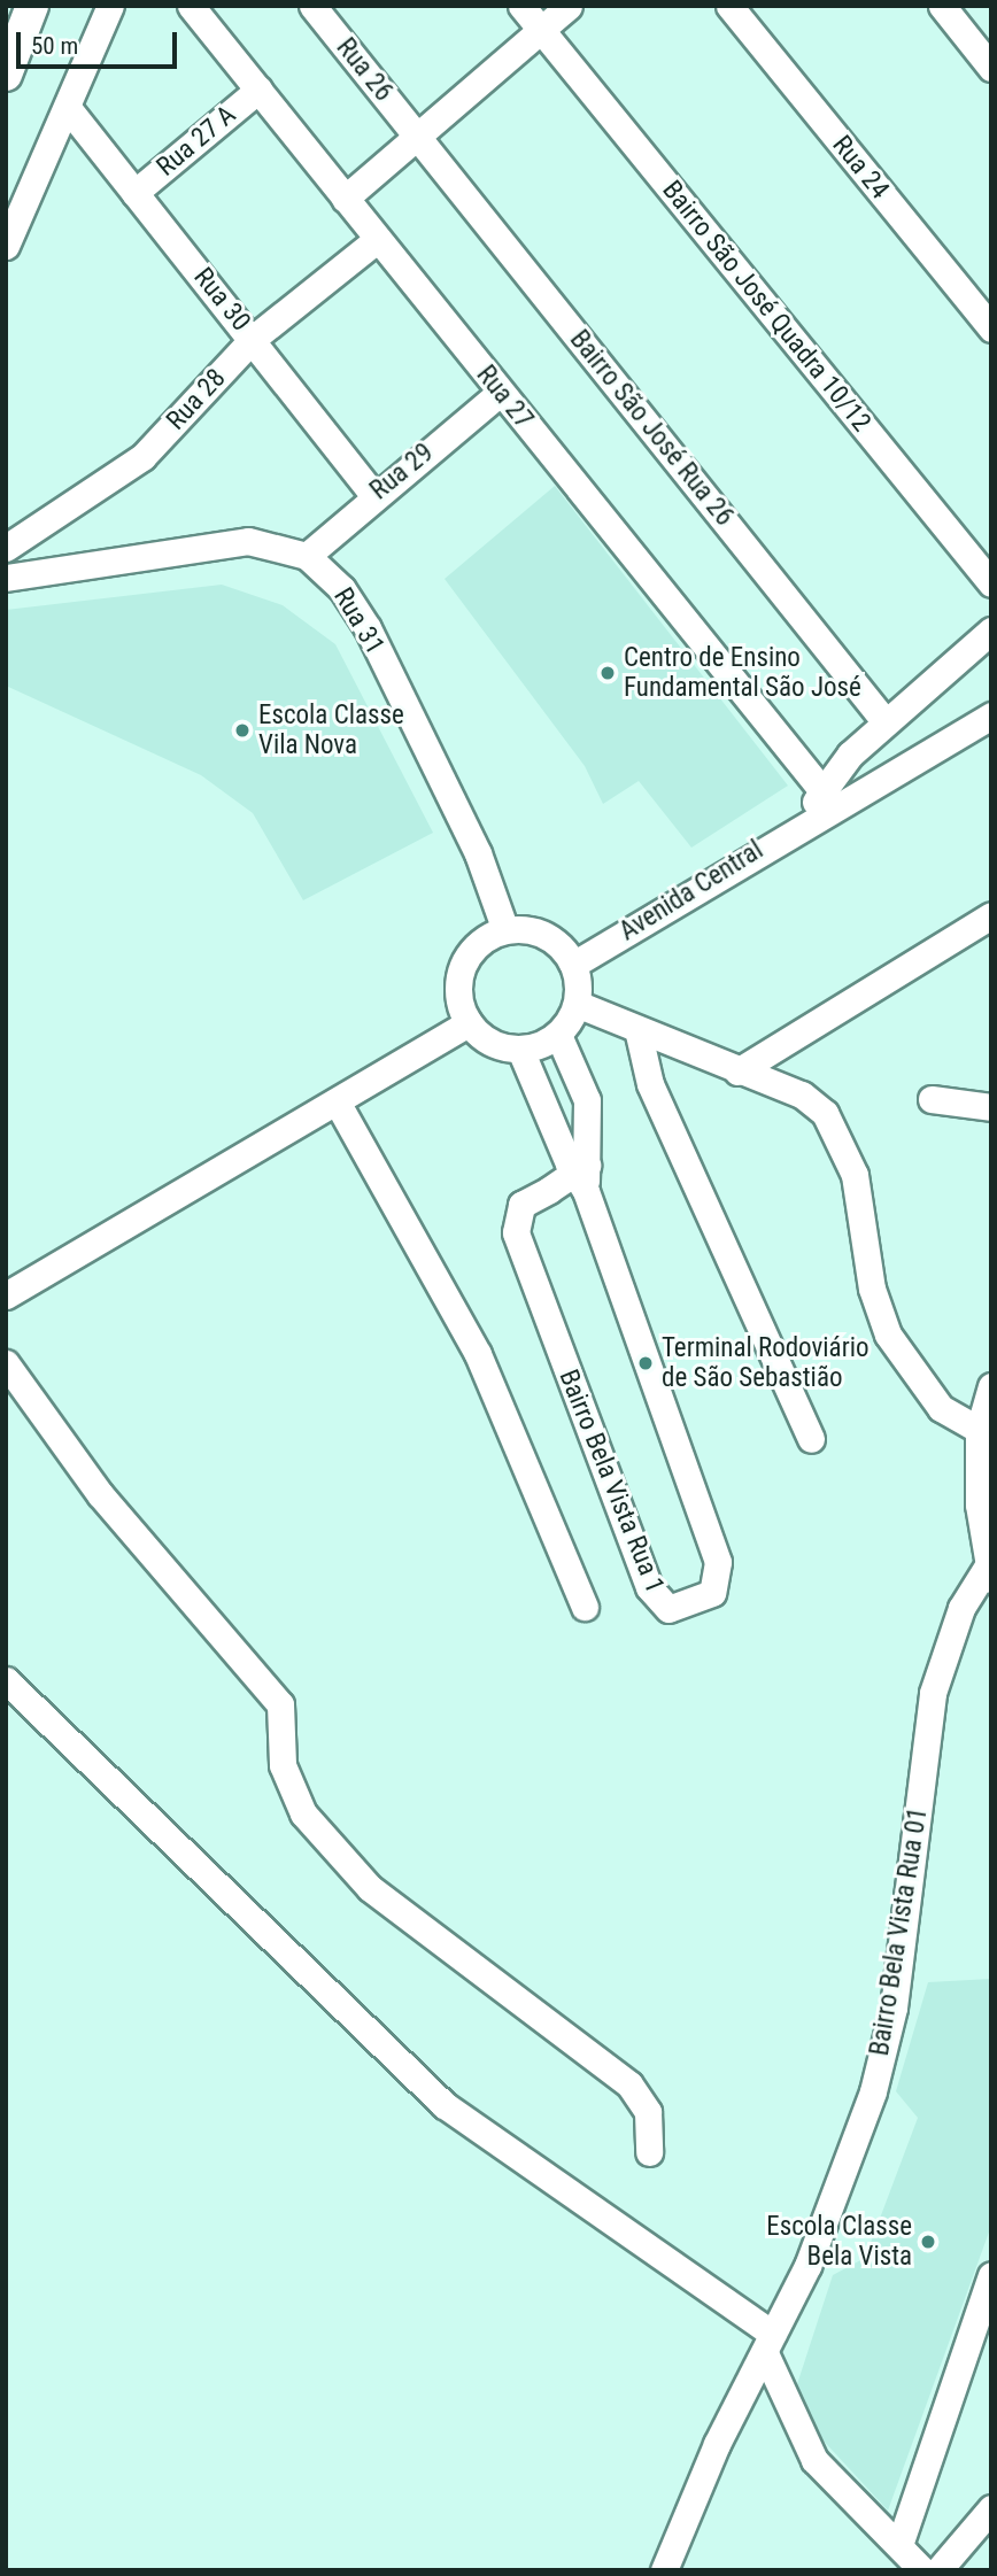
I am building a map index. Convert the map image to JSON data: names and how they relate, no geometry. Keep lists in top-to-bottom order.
{
  "streets": {
    "street": [
      "Rua 26",
      "Rua 27 A",
      "Rua 24",
      "Rua 30",
      "Bairro São José Quadra 10/12",
      "Rua 27",
      "Rua 28",
      "Bairro São José Rua 26",
      "Rua 29",
      "Rua 31",
      "Avenida Central",
      "Bairro Bela Vista Rua 1",
      "Bairro Bela Vista Rua 01"
    ]
  },
  "crossings": [
    ["Rua 26", "Bairro São José Rua 26"],
    ["Rua 27 A", "Rua 30"],
    ["Rua 27 A", "Rua 27"],
    ["Rua 30", "Rua 28"],
    ["Rua 30", "Rua 29"],
    ["Rua 27", "Rua 28"],
    ["Rua 27", "Rua 29"],
    ["Rua 29", "Rua 31"],
    ["Rua 31", "Avenida Central"]
  ],
  "places": [
    "Centro de Ensino Fundamental São José",
    "Escola Classe Vila Nova",
    "Terminal Rodoviário de São Sebastião",
    "Escola Classe Bela Vista"
  ],
  "scale_bar": "50 m"
}
